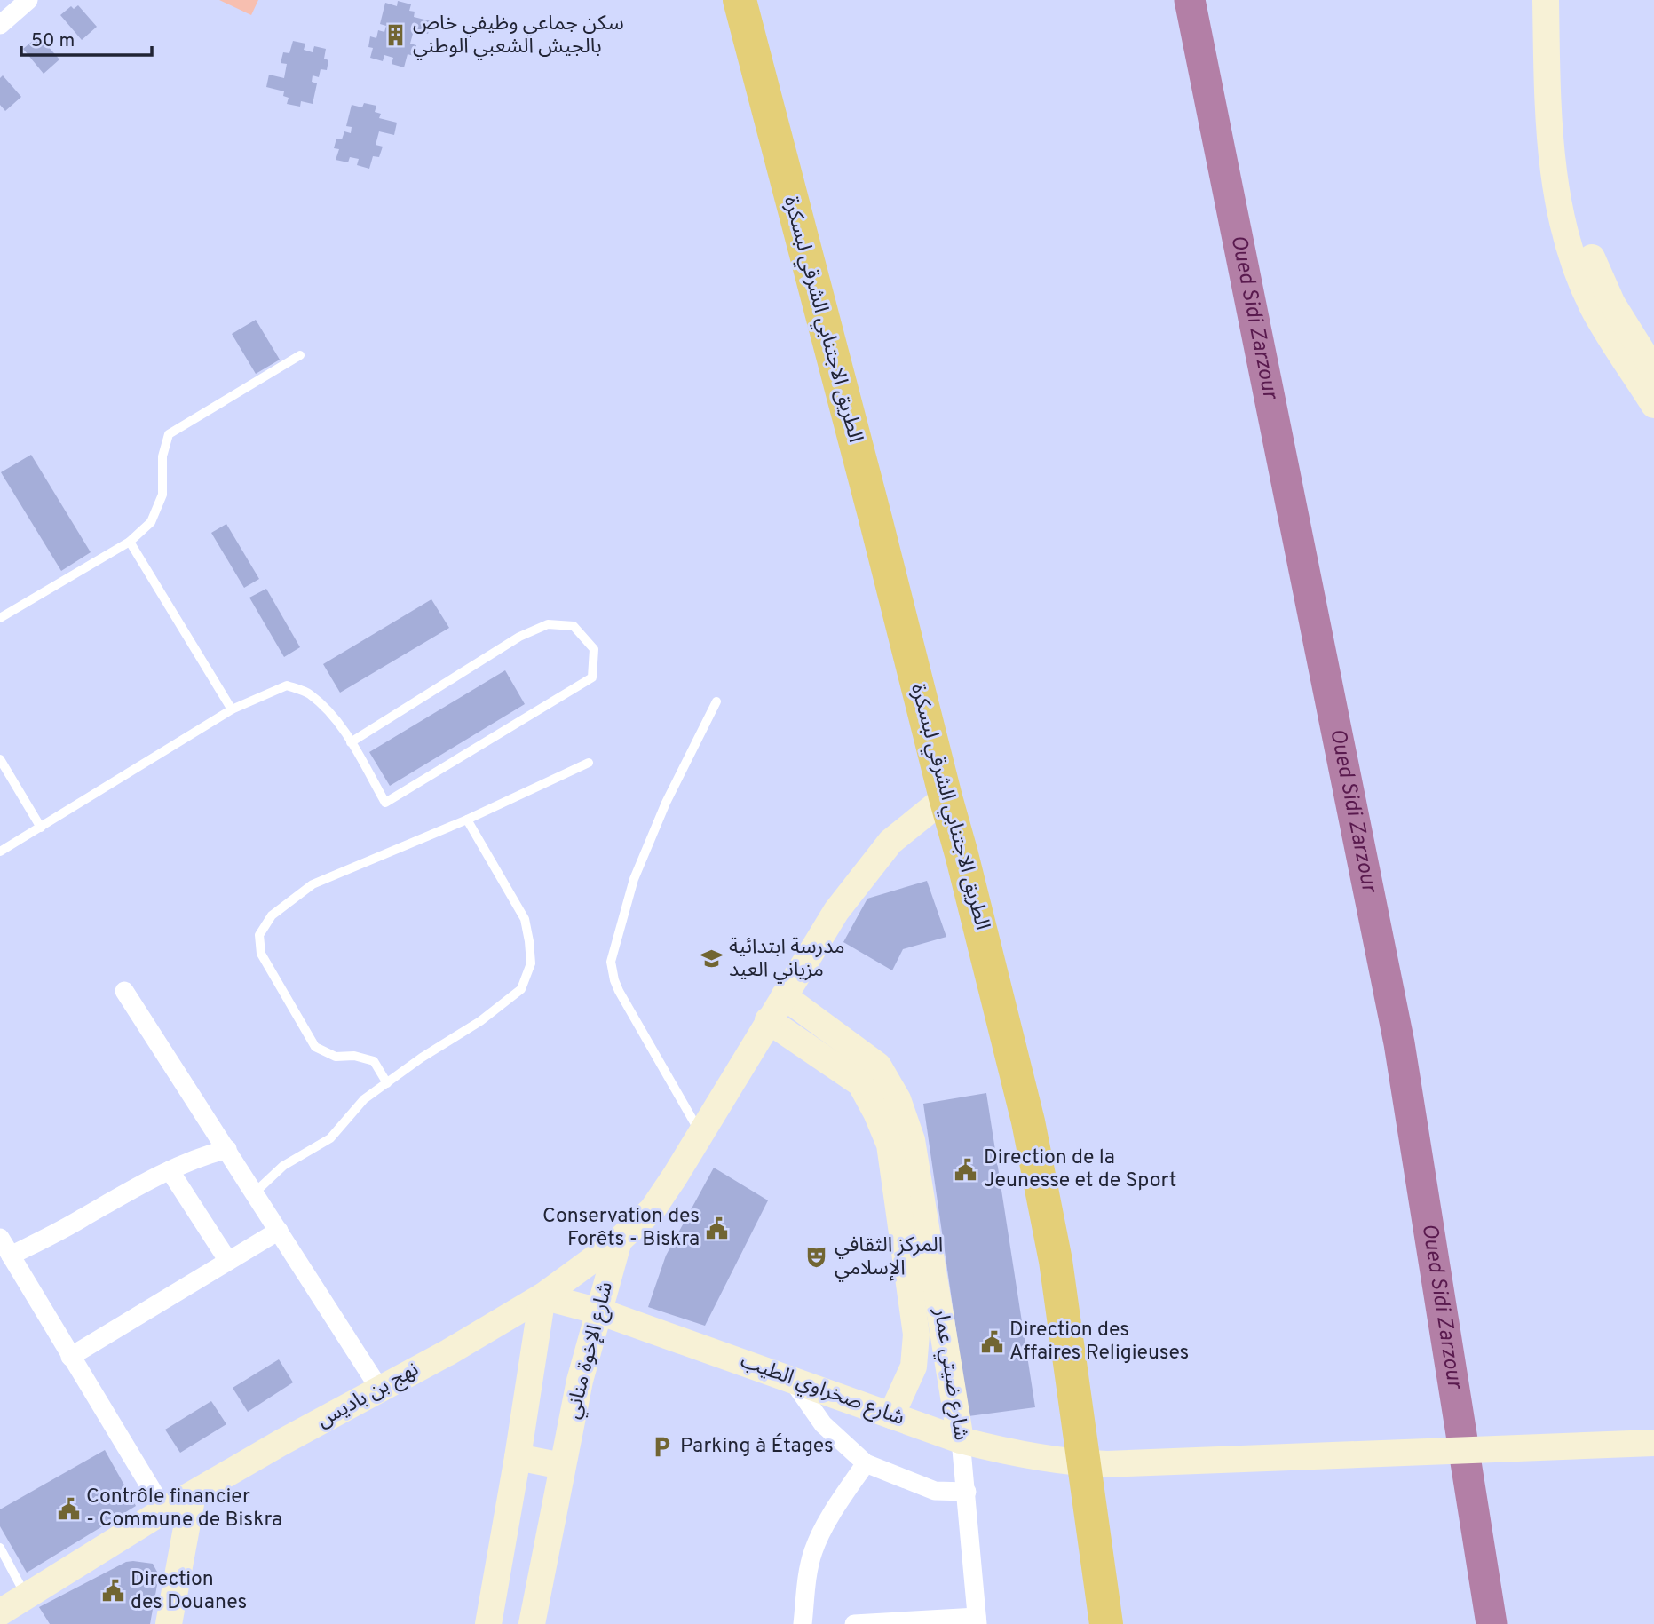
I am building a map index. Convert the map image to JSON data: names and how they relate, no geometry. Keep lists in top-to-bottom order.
{
  "streets": {
    "highway": ["الطريق الاجتنابي الشرقي لبسكرة"],
    "main road": [
      "شارع الإخوة مناني",
      "شارع ضيتي عمار",
      "شارع صخراوي الطيب",
      "نهج بن باديس"
    ]
  },
  "crossings": [
    ["الطريق الاجتنابي الشرقي لبسكرة", "شارع صخراوي الطيب"],
    ["شارع الإخوة مناني", "شارع صخراوي الطيب"],
    ["شارع الإخوة مناني", "نهج بن باديس"],
    ["شارع ضيتي عمار", "شارع صخراوي الطيب"],
    ["شارع صخراوي الطيب", "نهج بن باديس"]
  ],
  "water": ["Oued Sidi Zarzour"],
  "places": {
    "building": ["سكن جماعي وظيفي خاص بالجيش الشعبي الوطني"],
    "school or university": ["مدرسة ابتدائية مزياني العيد"],
    "public building": [
      "Direction de la Jeunesse et de Sport",
      "Conservation des Forêts - Biskra",
      "Direction des Affaires Religieuses",
      "Contrôle financier - Commune de Biskra",
      "Direction des Douanes"
    ],
    "theatre": ["المركز الثقافي الإسلامي"],
    "parking": ["Parking à Étages"]
  },
  "scale_bar": "50 m"
}
